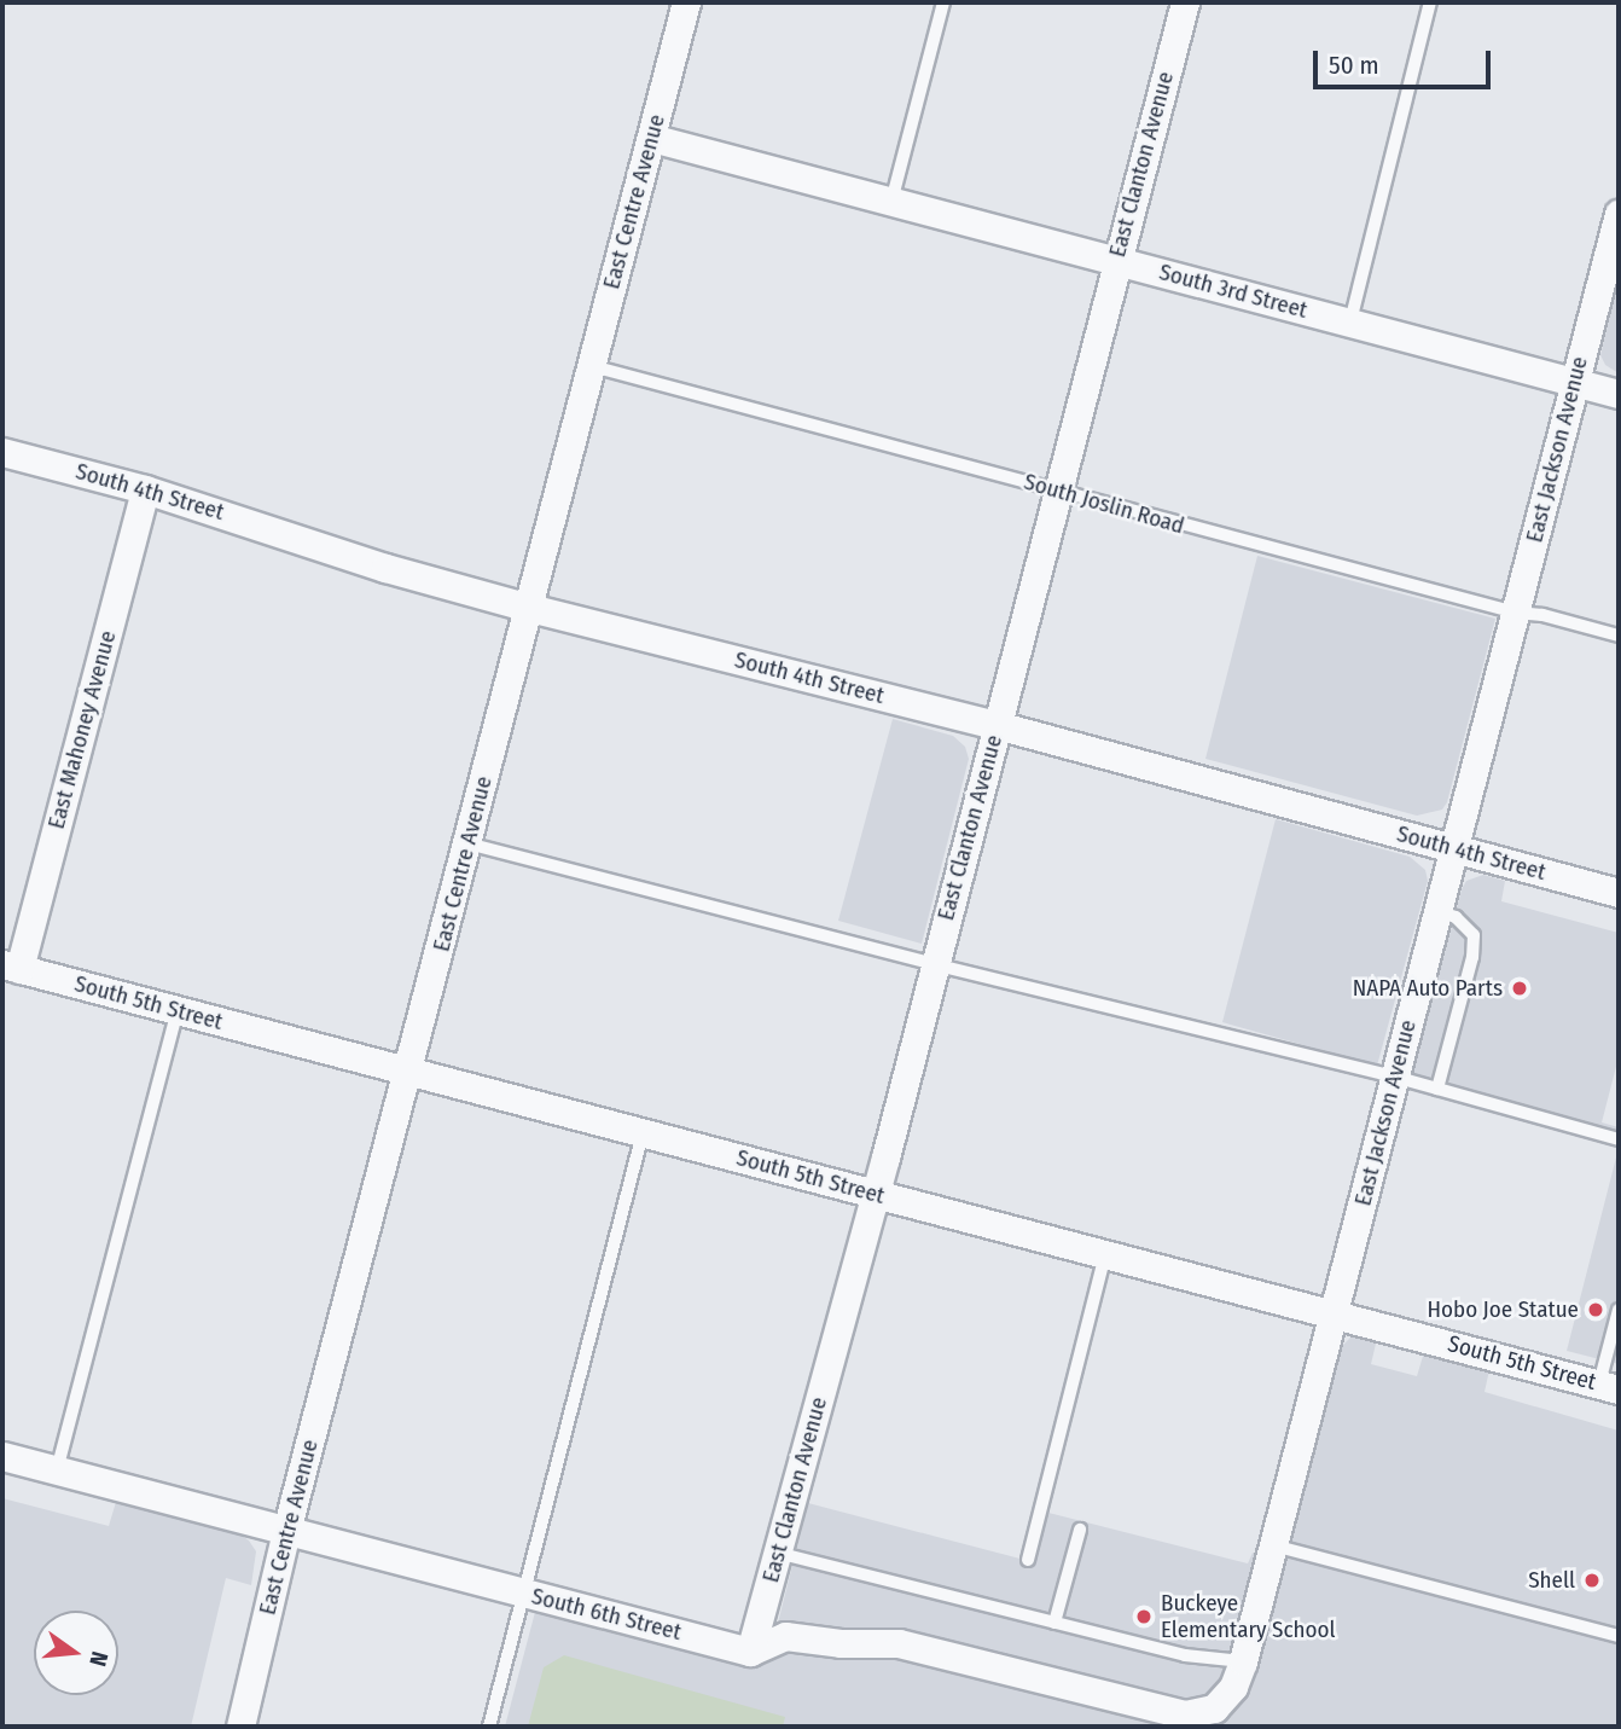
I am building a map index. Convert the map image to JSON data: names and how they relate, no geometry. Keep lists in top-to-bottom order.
{
  "streets": {
    "street": [
      "East Clanton Avenue",
      "East Centre Avenue",
      "South 3rd Street",
      "East Jackson Avenue",
      "South 4th Street",
      "East Mahoney Avenue",
      "South 5th Street",
      "South 6th Street"
    ],
    "lane": ["South Joslin Road"]
  },
  "crossings": [
    ["East Clanton Avenue", "South 3rd Street"],
    ["East Clanton Avenue", "East Jackson Avenue"],
    ["East Clanton Avenue", "South 4th Street"],
    ["East Clanton Avenue", "South Joslin Road"],
    ["East Clanton Avenue", "South 5th Street"],
    ["East Clanton Avenue", "South 6th Street"],
    ["East Centre Avenue", "South 3rd Street"],
    ["East Centre Avenue", "South 4th Street"],
    ["East Centre Avenue", "South Joslin Road"],
    ["East Centre Avenue", "South 5th Street"],
    ["East Centre Avenue", "South 6th Street"],
    ["South 3rd Street", "East Jackson Avenue"],
    ["East Jackson Avenue", "South 4th Street"],
    ["East Jackson Avenue", "South Joslin Road"],
    ["East Jackson Avenue", "South 5th Street"],
    ["East Jackson Avenue", "South 6th Street"],
    ["South 4th Street", "East Mahoney Avenue"],
    ["East Mahoney Avenue", "South 5th Street"]
  ],
  "places": [
    "NAPA Auto Parts",
    "Hobo Joe Statue",
    "Shell",
    "Buckeye Elementary School"
  ],
  "scale_bar": "50 m",
  "north": "right"
}
